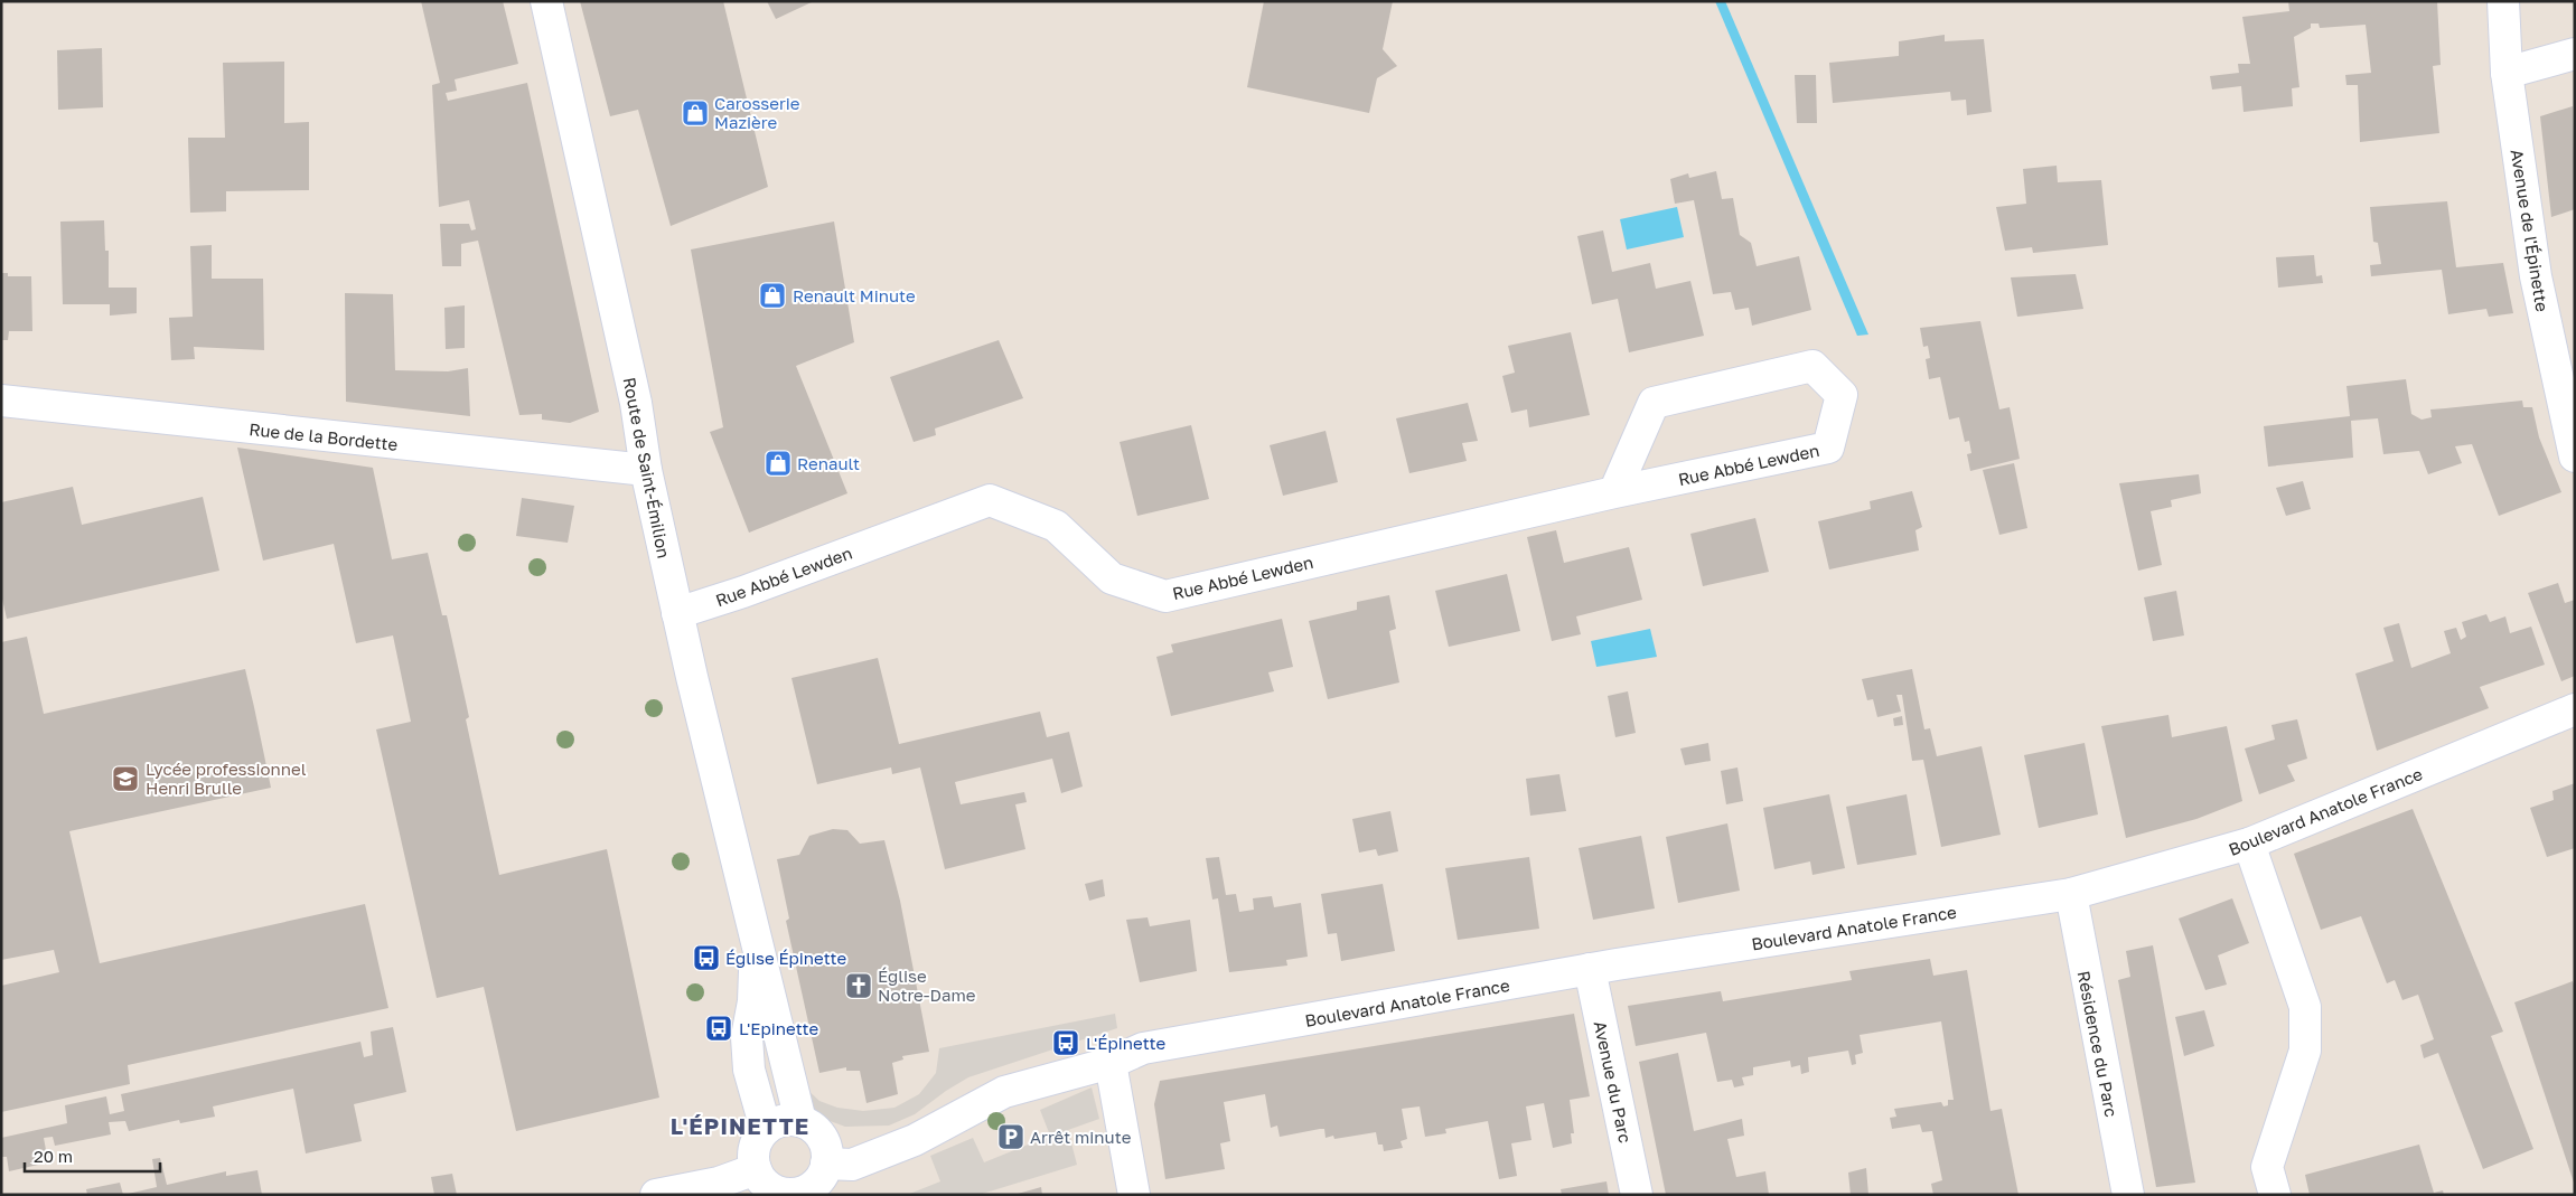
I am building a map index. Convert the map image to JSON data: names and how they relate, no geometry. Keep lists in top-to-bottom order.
{
  "streets": {
    "street": [
      "Avenue de l'Épinette",
      "Rue de la Bordette",
      "Rue Abbé Lewden",
      "Route de Saint-Émilion",
      "Boulevard Anatole France",
      "Résidence du Parc",
      "Avenue du Parc"
    ]
  },
  "crossings": [
    ["Rue de la Bordette", "Route de Saint-Émilion"],
    ["Rue Abbé Lewden", "Route de Saint-Émilion"],
    ["Route de Saint-Émilion", "Boulevard Anatole France"],
    ["Boulevard Anatole France", "Résidence du Parc"],
    ["Boulevard Anatole France", "Avenue du Parc"]
  ],
  "districts": ["L'ÉPINETTE"],
  "places": {
    "shop": ["Carosserie Mazière", "Renault Minute", "Renault"],
    "school or university": ["Lycée professionnel Henri Brulle"],
    "bus stop": ["Église Épinette", "L'Epinette", "L'Épinette"],
    "church": ["Église Notre-Dame"],
    "parking": ["Arrêt minute"]
  },
  "scale_bar": "20 m"
}
